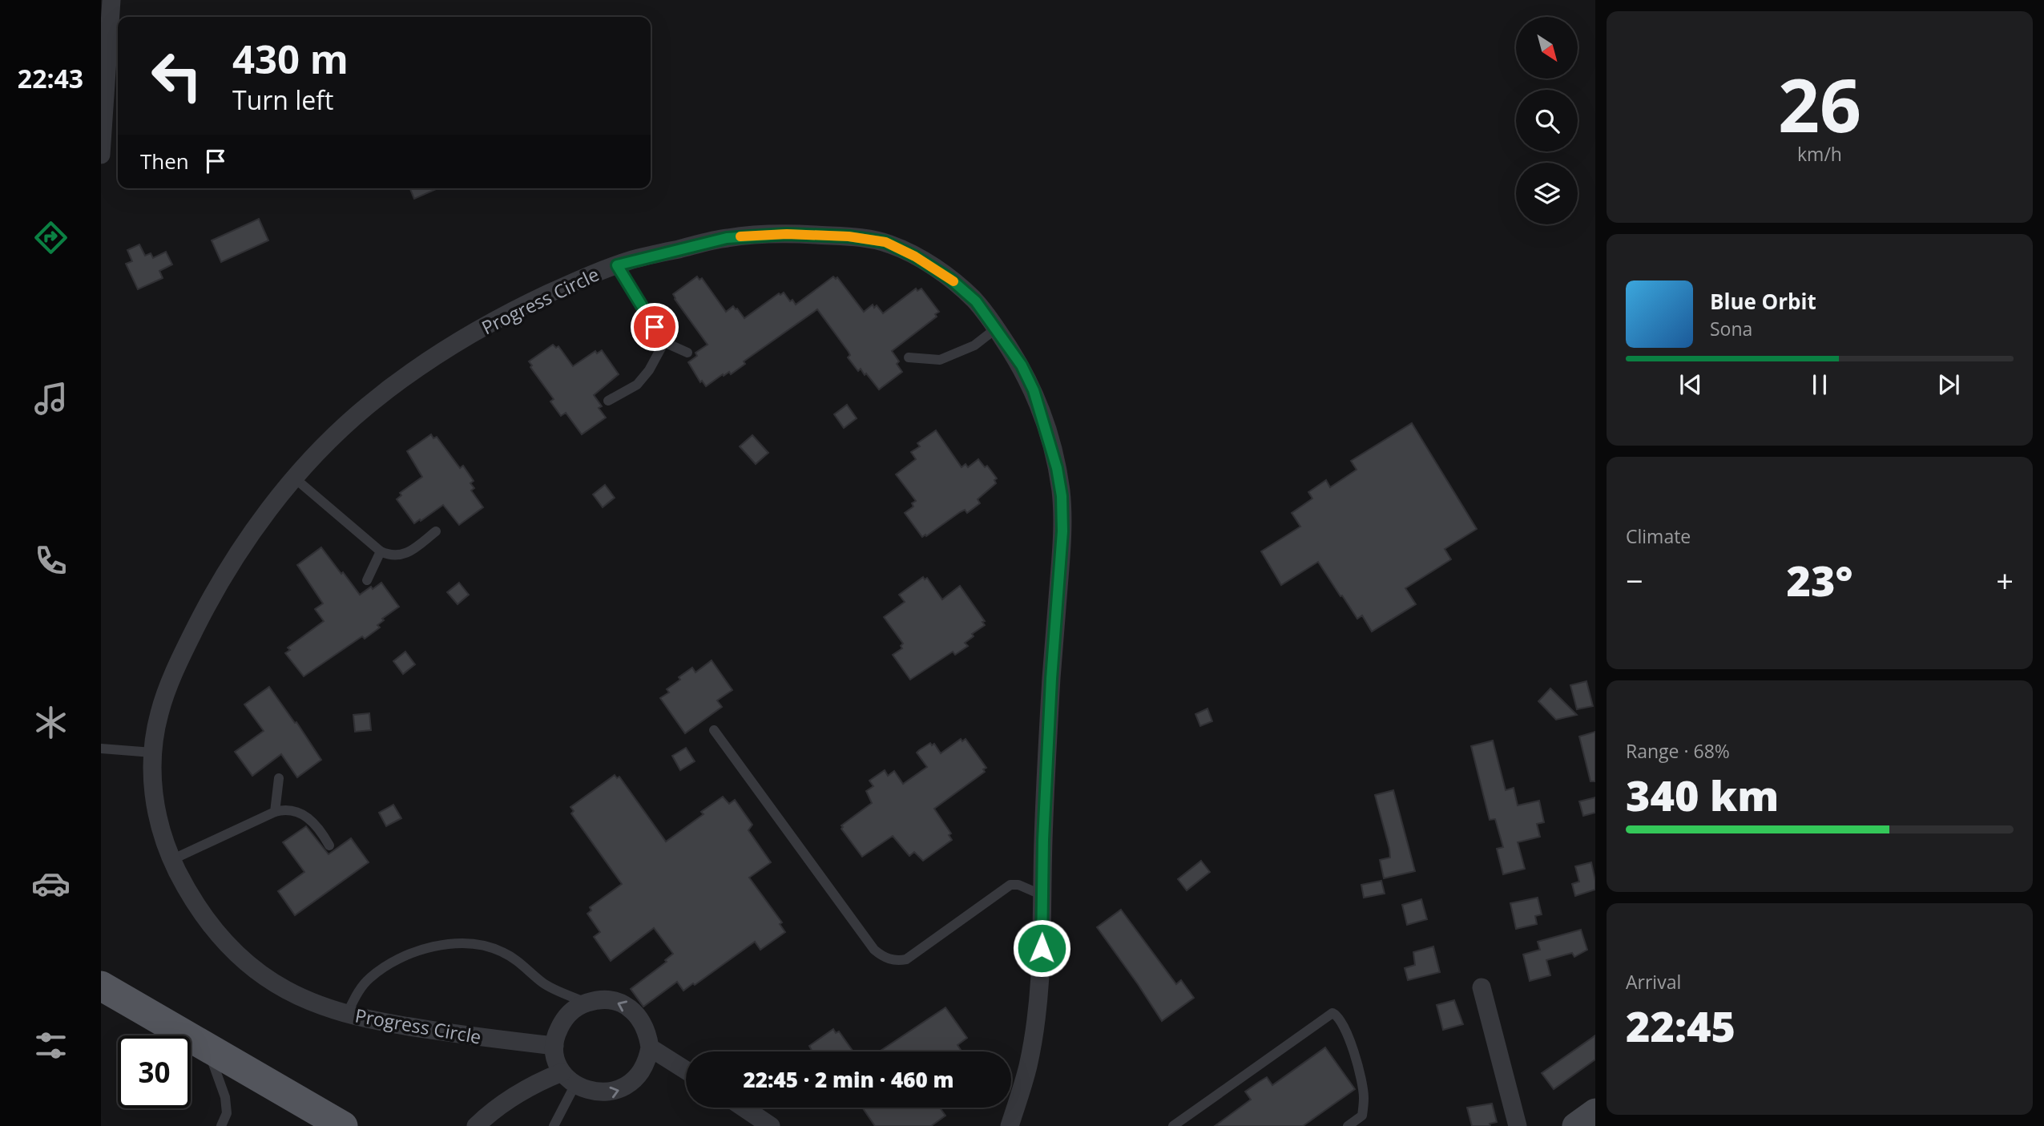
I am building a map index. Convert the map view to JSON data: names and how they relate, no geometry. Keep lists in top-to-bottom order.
{
  "streets": {
    "street": ["Progress Circle"]
  },
  "north": "bottom right",
  "page": {
    "tabs": "22:43",
    "tile": [
      ["26", "km/h"],
      "Climate",
      ["Range · 68%", "340 km"],
      ["Arrival", "22:45"]
    ],
    "turn": ["430 m", "Turn left"],
    "then": "Then",
    "song": ["Blue Orbit", "Sona"],
    "heat": ["−", "23°", "+"],
    "limit": "30",
    "trip": "22:45 · 2 min · 460 m"
  }
}
